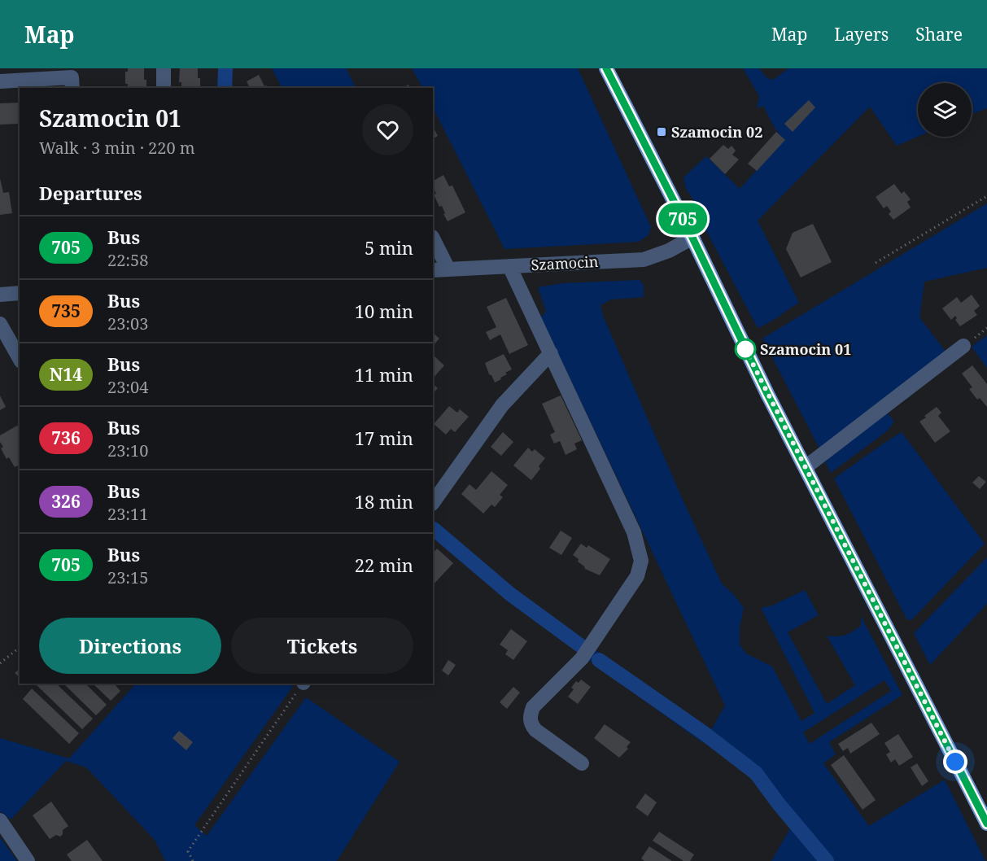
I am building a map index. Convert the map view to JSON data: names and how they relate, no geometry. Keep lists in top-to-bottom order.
{
  "streets": {
    "street": ["Szamocin"]
  },
  "places": {
    "transit": ["Szamocin 02"],
    "other": ["Szamocin 01"]
  },
  "lines": ["bus line 705"],
  "page": {
    "header": "Map",
    "nav": ["Map", "Layers", "Share"],
    "on_map": "705",
    "heading": [
      ["Szamocin 01", "Walk · 3 min · 220 m"],
      "Departures"
    ],
    "list": [
      {
        "mark": "705",
        "name": "Bus",
        "note": "22:58",
        "value": "5 min"
      },
      {
        "mark": "735",
        "name": "Bus",
        "note": "23:03",
        "value": "10 min"
      },
      {
        "mark": "N14",
        "name": "Bus",
        "note": "23:04",
        "value": "11 min"
      },
      {
        "mark": "736",
        "name": "Bus",
        "note": "23:10",
        "value": "17 min"
      },
      {
        "mark": "326",
        "name": "Bus",
        "note": "23:11",
        "value": "18 min"
      },
      {
        "mark": "705",
        "name": "Bus",
        "note": "23:15",
        "value": "22 min"
      }
    ],
    "buttons": ["Directions", "Tickets"]
  }
}
